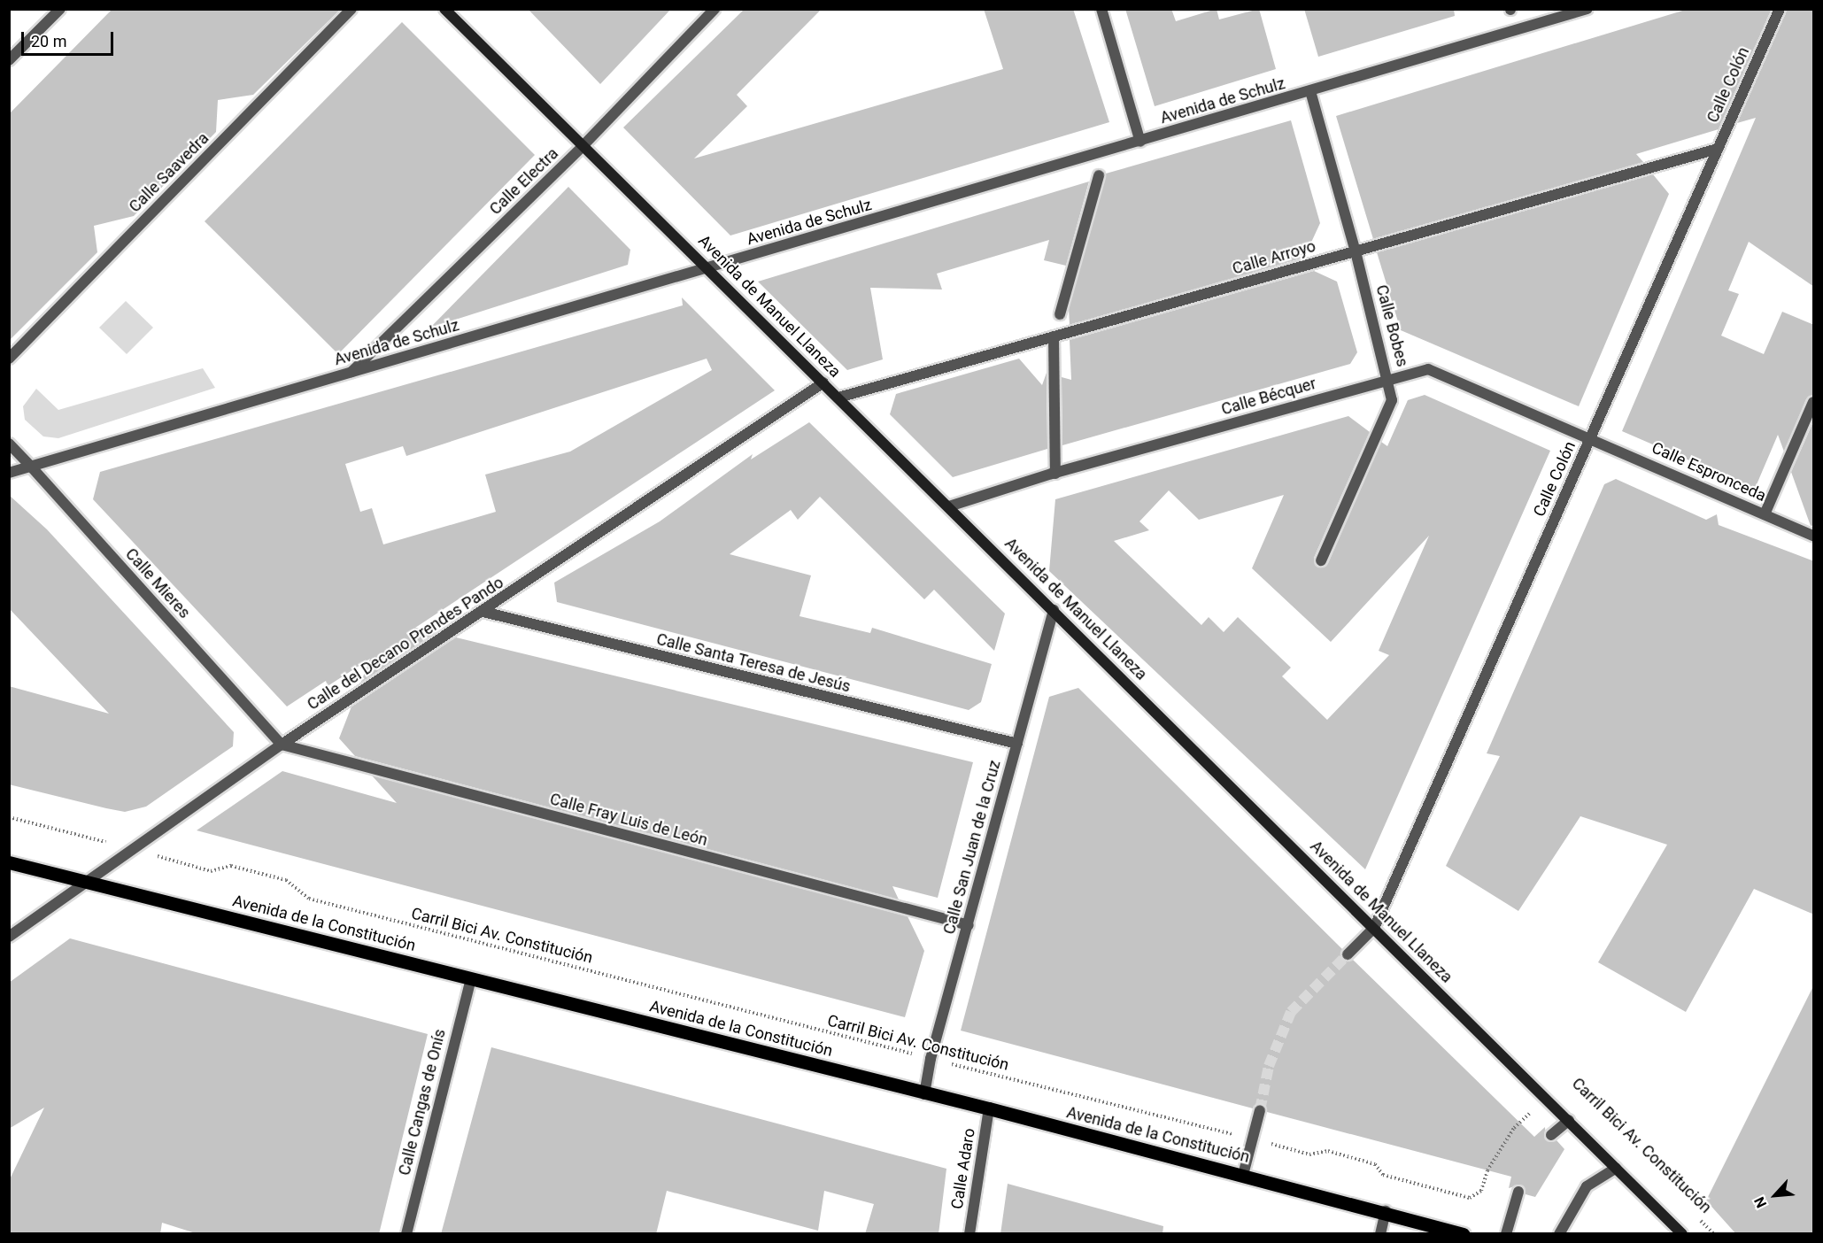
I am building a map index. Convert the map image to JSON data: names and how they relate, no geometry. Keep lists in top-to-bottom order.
{
  "streets": {
    "main road": ["Avenida de Manuel Llaneza", "Avenida de la Constitución"],
    "street": [
      "Calle Colón",
      "Avenida de Schulz",
      "Calle Saavedra",
      "Calle Electra",
      "Calle Arroyo",
      "Calle Bobes",
      "Calle Bécquer",
      "Calle Espronceda",
      "Calle Mieres",
      "Calle del Decano Prendes Pando",
      "Calle Santa Teresa de Jesús",
      "Calle Fray Luis de León",
      "Calle San Juan de la Cruz",
      "Calle Cangas de Onís",
      "Calle Adaro"
    ],
    "path": ["Carril Bici Av. Constitución"]
  },
  "crossings": [
    ["Calle Colón", "Calle Arroyo"],
    ["Calle Colón", "Avenida de Manuel Llaneza"],
    ["Calle Colón", "Calle Bécquer"],
    ["Calle Colón", "Calle Espronceda"],
    ["Avenida de Schulz", "Calle Electra"],
    ["Avenida de Schulz", "Avenida de Manuel Llaneza"],
    ["Avenida de Schulz", "Calle Bobes"],
    ["Avenida de Schulz", "Calle Mieres"],
    ["Calle Electra", "Avenida de Manuel Llaneza"],
    ["Calle Arroyo", "Avenida de Manuel Llaneza"],
    ["Calle Arroyo", "Calle Bobes"],
    ["Avenida de Manuel Llaneza", "Calle Bécquer"],
    ["Avenida de Manuel Llaneza", "Calle del Decano Prendes Pando"],
    ["Avenida de Manuel Llaneza", "Calle San Juan de la Cruz"],
    ["Avenida de Manuel Llaneza", "Carril Bici Av. Constitución"],
    ["Calle Bobes", "Calle Bécquer"],
    ["Calle Bécquer", "Calle Espronceda"],
    ["Calle Mieres", "Calle del Decano Prendes Pando"],
    ["Calle Mieres", "Calle Fray Luis de León"],
    ["Calle del Decano Prendes Pando", "Calle Santa Teresa de Jesús"],
    ["Calle del Decano Prendes Pando", "Calle Fray Luis de León"],
    ["Calle del Decano Prendes Pando", "Avenida de la Constitución"],
    ["Calle del Decano Prendes Pando", "Carril Bici Av. Constitución"],
    ["Calle Santa Teresa de Jesús", "Calle San Juan de la Cruz"],
    ["Calle Fray Luis de León", "Calle San Juan de la Cruz"],
    ["Calle San Juan de la Cruz", "Avenida de la Constitución"],
    ["Calle San Juan de la Cruz", "Carril Bici Av. Constitución"],
    ["Avenida de la Constitución", "Calle Cangas de Onís"],
    ["Avenida de la Constitución", "Calle Adaro"]
  ],
  "scale_bar": "20 m",
  "north": "bottom left"
}
